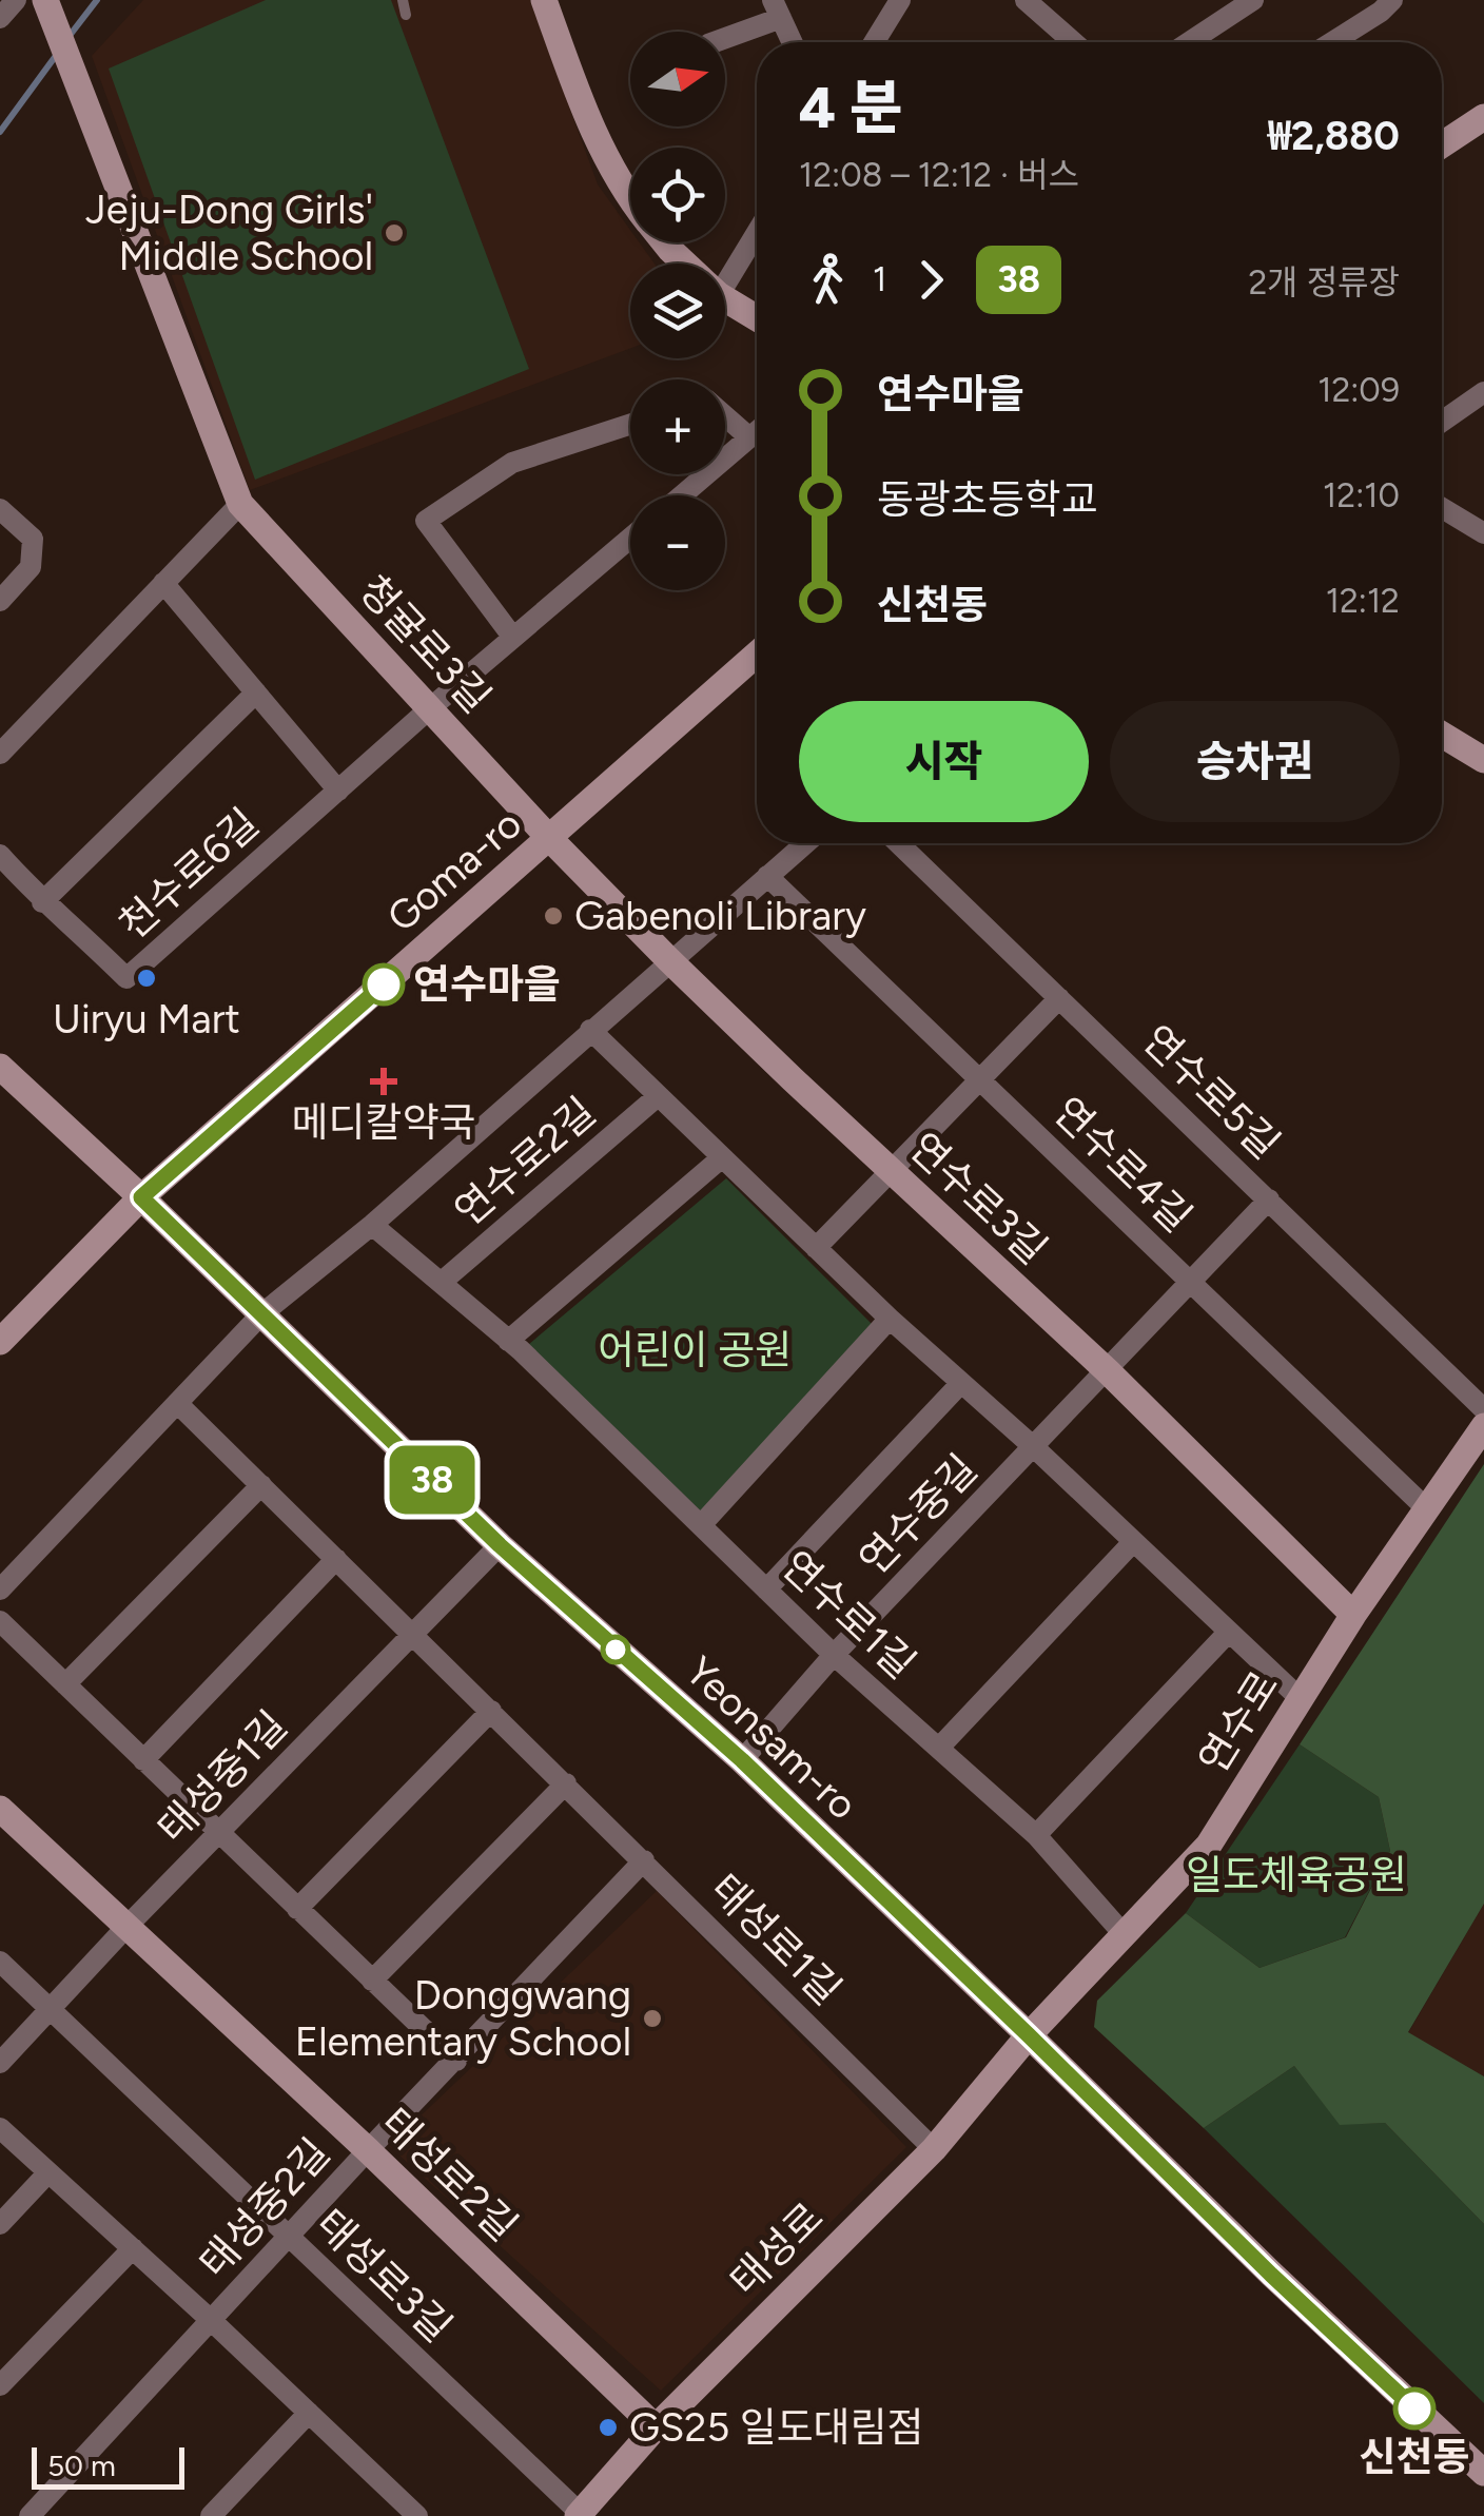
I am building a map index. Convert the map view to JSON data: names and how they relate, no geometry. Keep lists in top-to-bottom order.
{
  "streets": {
    "street": [
      "청귤로3길",
      "Goma-ro",
      "천수로6길",
      "연수로5길",
      "연수로2길",
      "연수로4길",
      "연수로3길",
      "연수중길",
      "연수로1길",
      "연수로",
      "Yeonsam-ro",
      "태성중1길",
      "태성로1길",
      "태성로2길",
      "태성중2길",
      "태성로",
      "태성로3길"
    ]
  },
  "crossings": [
    ["청귤로3길", "Goma-ro"],
    ["청귤로3길", "천수로6길"],
    ["청귤로3길", "연수로3길"],
    ["Goma-ro", "연수로3길"],
    ["Goma-ro", "Yeonsam-ro"],
    ["연수로5길", "연수중길"],
    ["연수로2길", "연수중길"],
    ["연수로2길", "연수로1길"],
    ["연수로2길", "연수로"],
    ["연수로4길", "연수중길"],
    ["연수로4길", "연수로"],
    ["연수로3길", "연수중길"],
    ["연수로3길", "연수로"],
    ["연수중길", "연수로1길"],
    ["연수중길", "Yeonsam-ro"],
    ["연수로1길", "연수로"],
    ["연수로", "Yeonsam-ro"],
    ["연수로", "태성로"],
    ["Yeonsam-ro", "태성중1길"],
    ["Yeonsam-ro", "태성로"],
    ["태성중1길", "태성로1길"],
    ["태성중1길", "태성로2길"],
    ["태성중1길", "태성로3길"],
    ["태성로1길", "태성중2길"],
    ["태성로1길", "태성로"],
    ["태성로2길", "태성중2길"],
    ["태성로2길", "태성로"],
    ["태성중2길", "태성로3길"],
    ["태성로", "태성로3길"]
  ],
  "parks": ["어린이 공원", "일도체육공원"],
  "places": {
    "other": [
      "Jeju-Dong Girls' Middle School",
      "Gabenoli Library",
      "Uiryu Mart",
      "연수마을",
      "Donggwang Elementary School",
      "신천동",
      "GS25 일도대림점"
    ],
    "health": ["메디칼약국"]
  },
  "lines": ["bus line 38"],
  "scale_bar": "50 m",
  "north": "right",
  "page": {
    "on_map": "38",
    "map_buttons": ["+", "−"],
    "heading": ["4 분", "12:08 – 12:12 · 버스", "₩2,880"],
    "legs": ["1", "38", "2개 정류장"],
    "list": [
      {
        "name": "연수마을",
        "value": "12:09"
      },
      {
        "name": "동광초등학교",
        "value": "12:10"
      },
      {
        "name": "신천동",
        "value": "12:12"
      }
    ],
    "buttons": ["시작", "승차권"],
    "scale": "50 m"
  }
}
